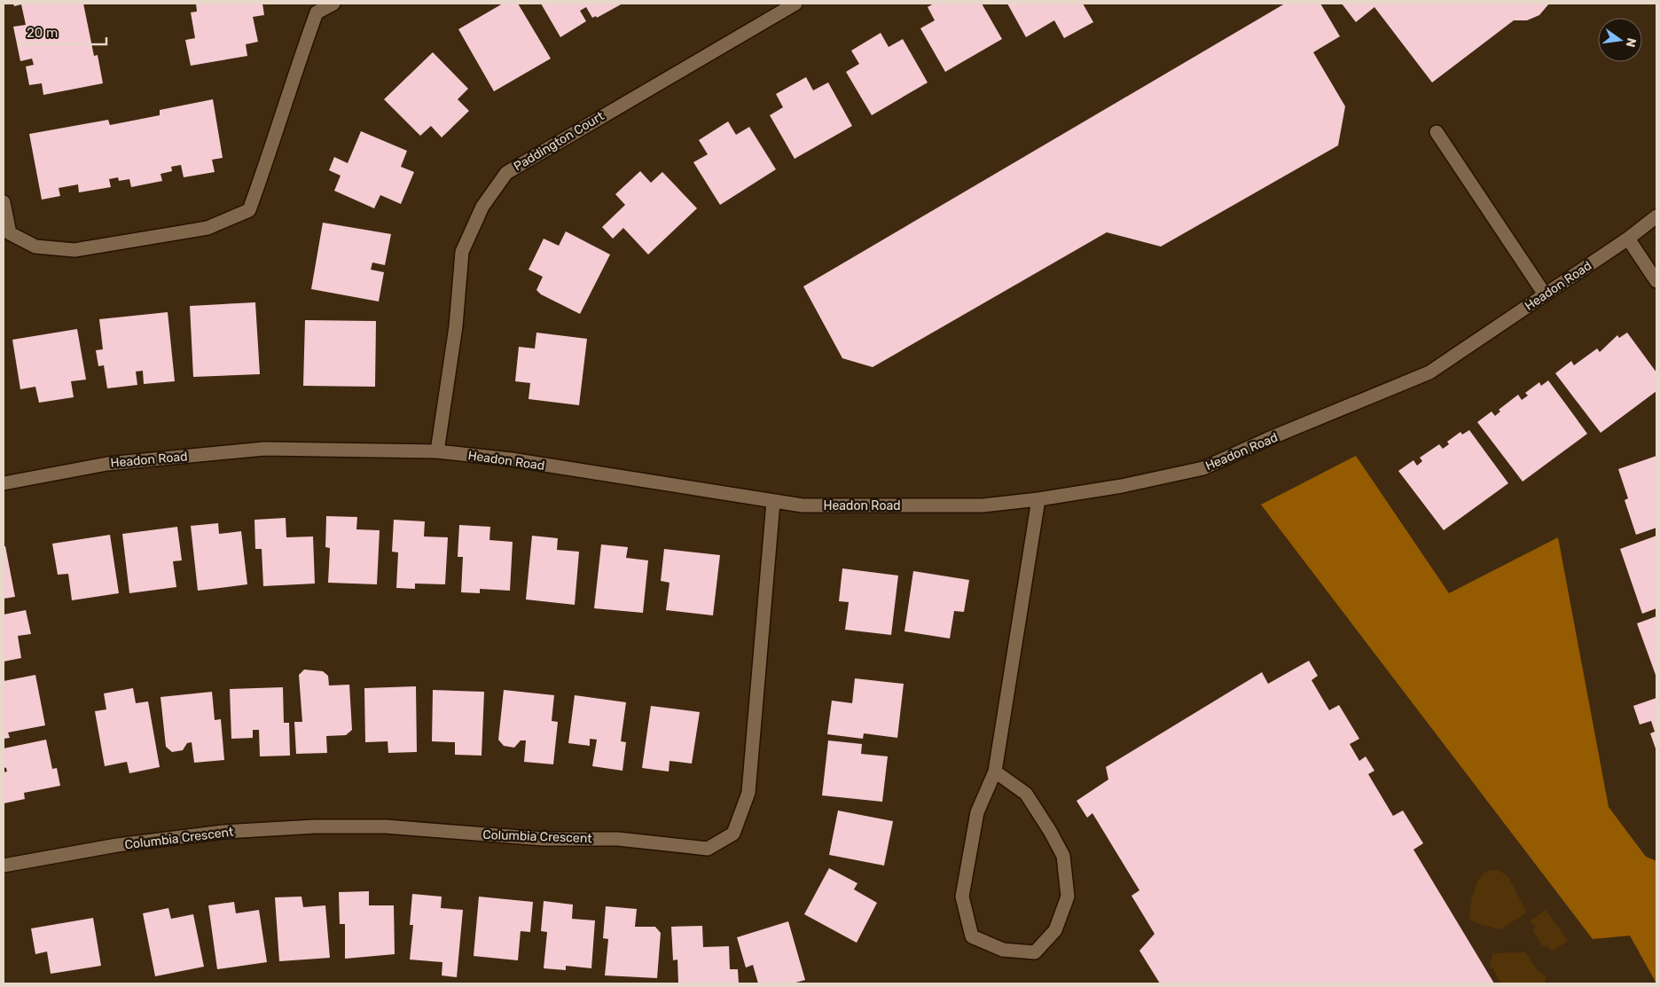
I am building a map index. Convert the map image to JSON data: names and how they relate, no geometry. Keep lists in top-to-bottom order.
{
  "streets": {
    "street": ["Paddington Court", "Headon Road", "Columbia Crescent"]
  },
  "crossings": [
    ["Paddington Court", "Headon Road"],
    ["Headon Road", "Columbia Crescent"]
  ],
  "scale_bar": "20 m",
  "north": "right"
}
